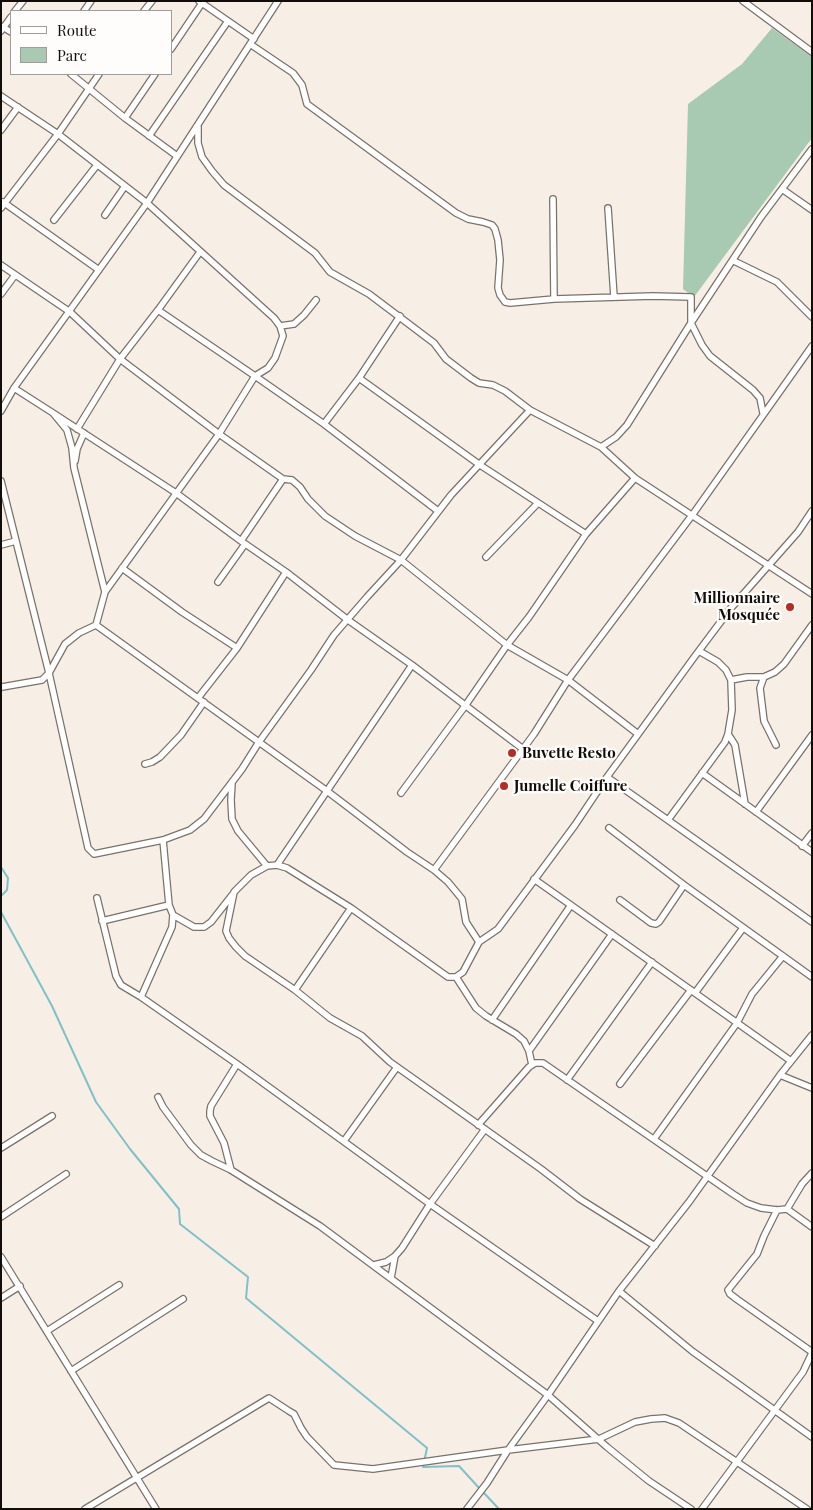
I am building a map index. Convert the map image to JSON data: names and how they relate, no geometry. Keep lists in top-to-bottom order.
{
  "places": ["Millionnaire Mosquée", "Buvette Resto", "Jumelle Coiffure"],
  "legend": ["Route", "Parc"]
}
